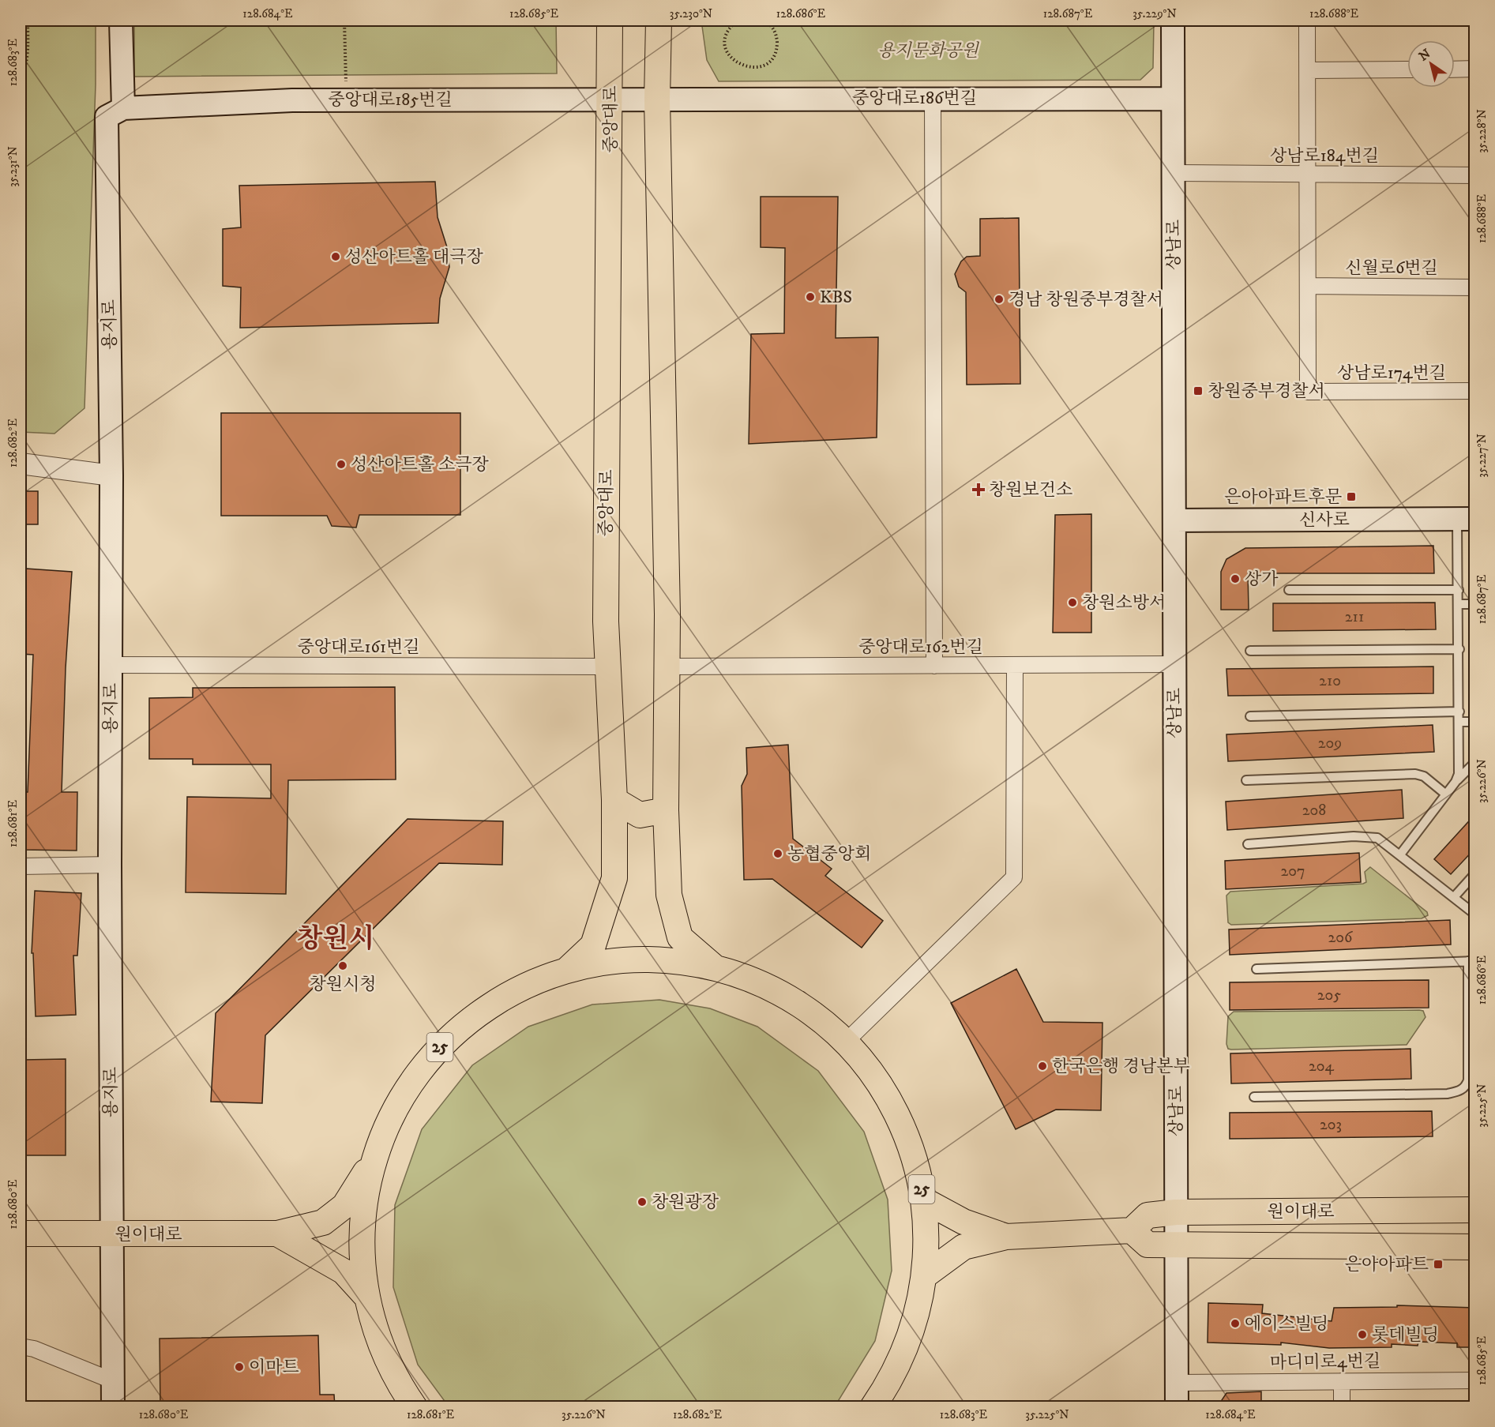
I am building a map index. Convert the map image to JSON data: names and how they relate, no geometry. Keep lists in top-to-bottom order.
{
  "streets": {
    "main road": [
      "중앙대로186번길",
      "중앙대로185번길",
      "중앙대로",
      "상남로",
      "용지로",
      "신사로",
      "25",
      "원이대로"
    ],
    "street": [
      "상남로184번길",
      "신월로6번길",
      "상남로174번길",
      "중앙대로161번길",
      "중앙대로162번길",
      "마디미로4번길"
    ]
  },
  "crossings": [
    ["중앙대로186번길", "중앙대로185번길"],
    ["중앙대로186번길", "상남로"],
    ["중앙대로185번길", "중앙대로"],
    ["중앙대로185번길", "용지로"],
    ["중앙대로", "중앙대로161번길"],
    ["중앙대로", "25"],
    ["상남로184번길", "상남로"],
    ["상남로", "신사로"],
    ["상남로", "중앙대로162번길"],
    ["상남로", "원이대로"],
    ["상남로", "마디미로4번길"],
    ["신월로6번길", "상남로174번길"],
    ["용지로", "중앙대로161번길"],
    ["용지로", "원이대로"],
    ["25", "원이대로"]
  ],
  "districts": ["창원시"],
  "parks": ["용지문화공원"],
  "places": {
    "other": [
      "성산아트홀 대극장",
      "KBS",
      "경남 창원중부경찰서",
      "성산아트홀 소극장",
      "상가",
      "창원소방서",
      "농협중앙회",
      "창원시청",
      "한국은행 경남본부",
      "창원광장",
      "에이스빌딩",
      "롯데빌딩",
      "이마트"
    ],
    "transit": ["창원중부경찰서", "은아아파트후문", "은아아파트"],
    "health": ["창원보건소"]
  },
  "house_numbers": [
    "211",
    "210",
    "209",
    "208",
    "207",
    "206",
    "205",
    "204",
    "203"
  ],
  "north": "top left",
  "coordinates": [
    "128.684°E",
    "128.685°E",
    "35.230°N",
    "128.686°E",
    "128.687°E",
    "35.229°N",
    "128.688°E",
    "128.683°E",
    "35.228°N",
    "35.231°N",
    "128.682°E",
    "35.227°N",
    "35.226°N",
    "128.681°E",
    "35.225°N",
    "128.680°E"
  ]
}
